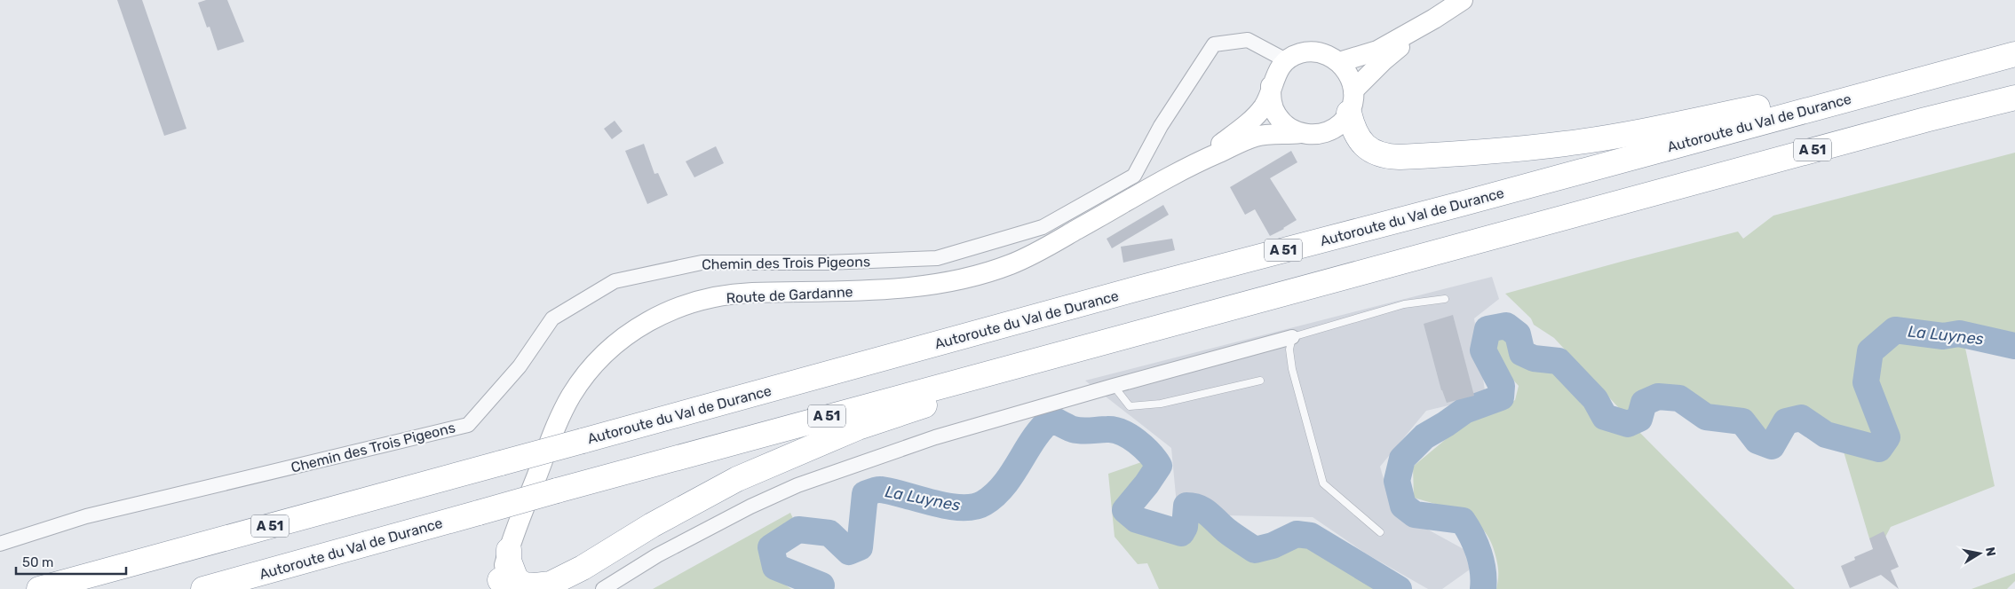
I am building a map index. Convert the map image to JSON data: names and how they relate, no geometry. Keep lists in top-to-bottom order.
{
  "streets": {
    "highway": ["Autoroute du Val de Durance", "A 51"],
    "main road": ["Route de Gardanne"],
    "street": ["Chemin des Trois Pigeons"]
  },
  "water": ["La Luynes"],
  "scale_bar": "50 m",
  "north": "right"
}
